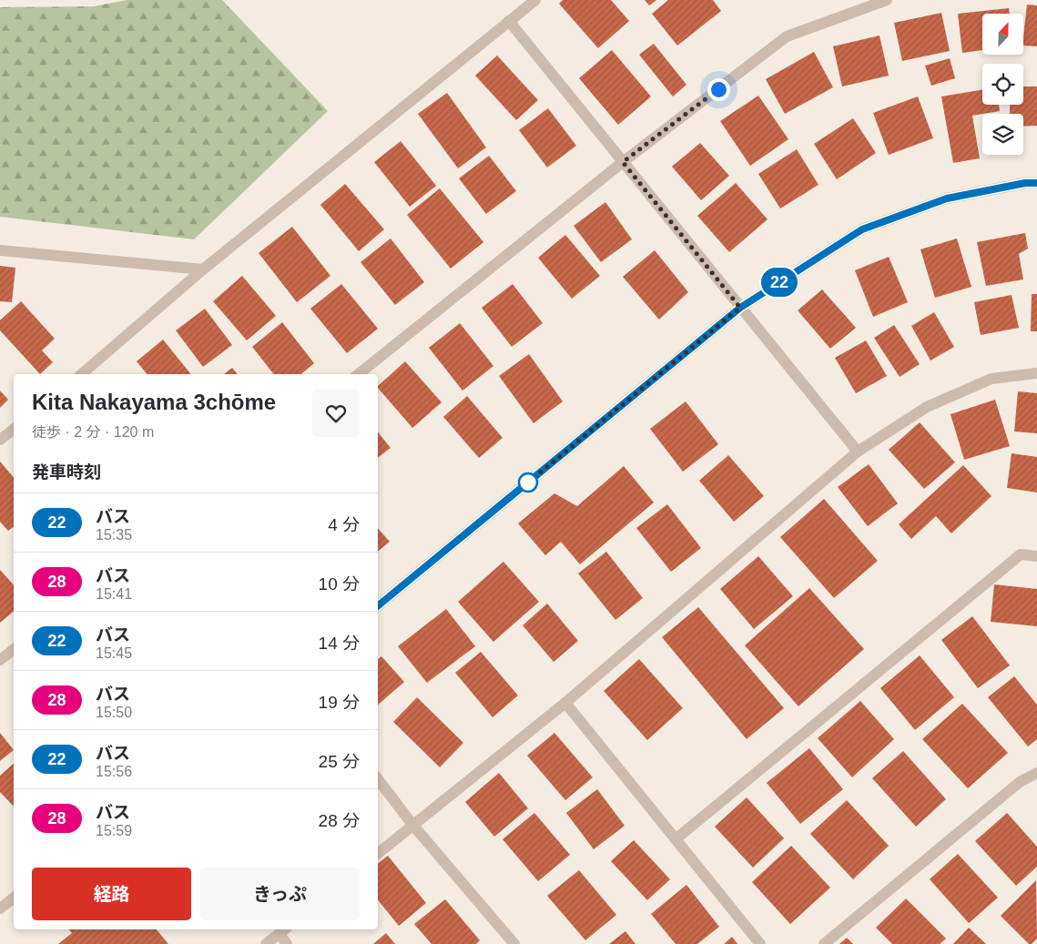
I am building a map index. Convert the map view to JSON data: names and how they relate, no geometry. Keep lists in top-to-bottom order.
{
  "lines": ["bus line 22"],
  "north": "top",
  "page": {
    "on_map": "22",
    "heading": [
      ["Kita Nakayama 3chōme", "徒歩 · 2 分 · 120 m"],
      "発車時刻"
    ],
    "list": [
      {
        "mark": "22",
        "name": "バス",
        "note": "15:35",
        "value": "4 分"
      },
      {
        "mark": "28",
        "name": "バス",
        "note": "15:41",
        "value": "10 分"
      },
      {
        "mark": "22",
        "name": "バス",
        "note": "15:45",
        "value": "14 分"
      },
      {
        "mark": "28",
        "name": "バス",
        "note": "15:50",
        "value": "19 分"
      },
      {
        "mark": "22",
        "name": "バス",
        "note": "15:56",
        "value": "25 分"
      },
      {
        "mark": "28",
        "name": "バス",
        "note": "15:59",
        "value": "28 分"
      }
    ],
    "buttons": ["経路", "きっぷ"]
  }
}
